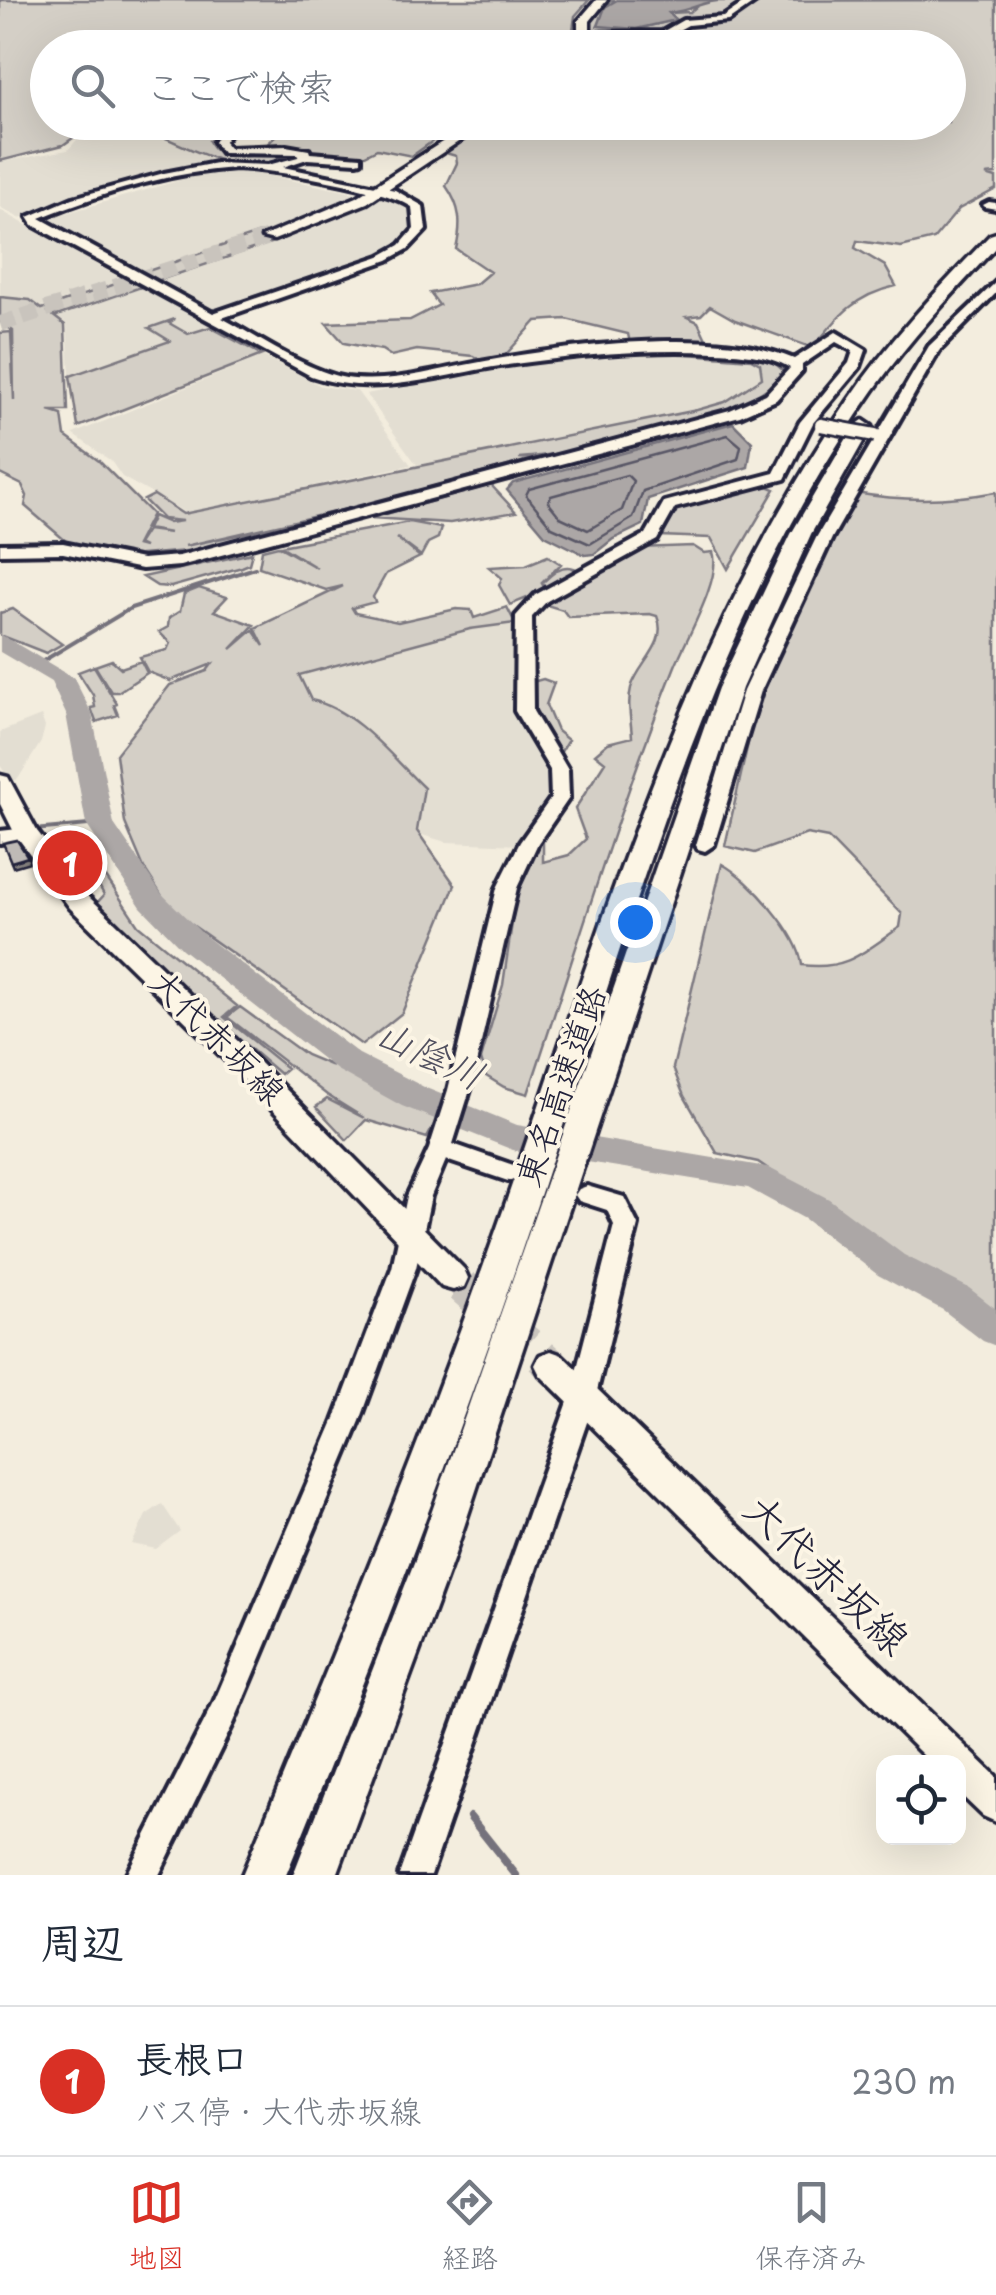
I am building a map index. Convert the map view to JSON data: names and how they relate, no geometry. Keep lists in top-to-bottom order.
{
  "streets": {
    "highway": ["東名高速道路"],
    "main road": ["大代赤坂線"]
  },
  "water": ["山陰川"],
  "page": {
    "search": "ここで検索",
    "pins": "1",
    "heading": "周辺",
    "list": [
      {
        "mark": "1",
        "name": "長根口",
        "note": "バス停 · 大代赤坂線",
        "value": "230 m"
      }
    ],
    "nav": ["地図", "経路", "保存済み"]
  }
}
